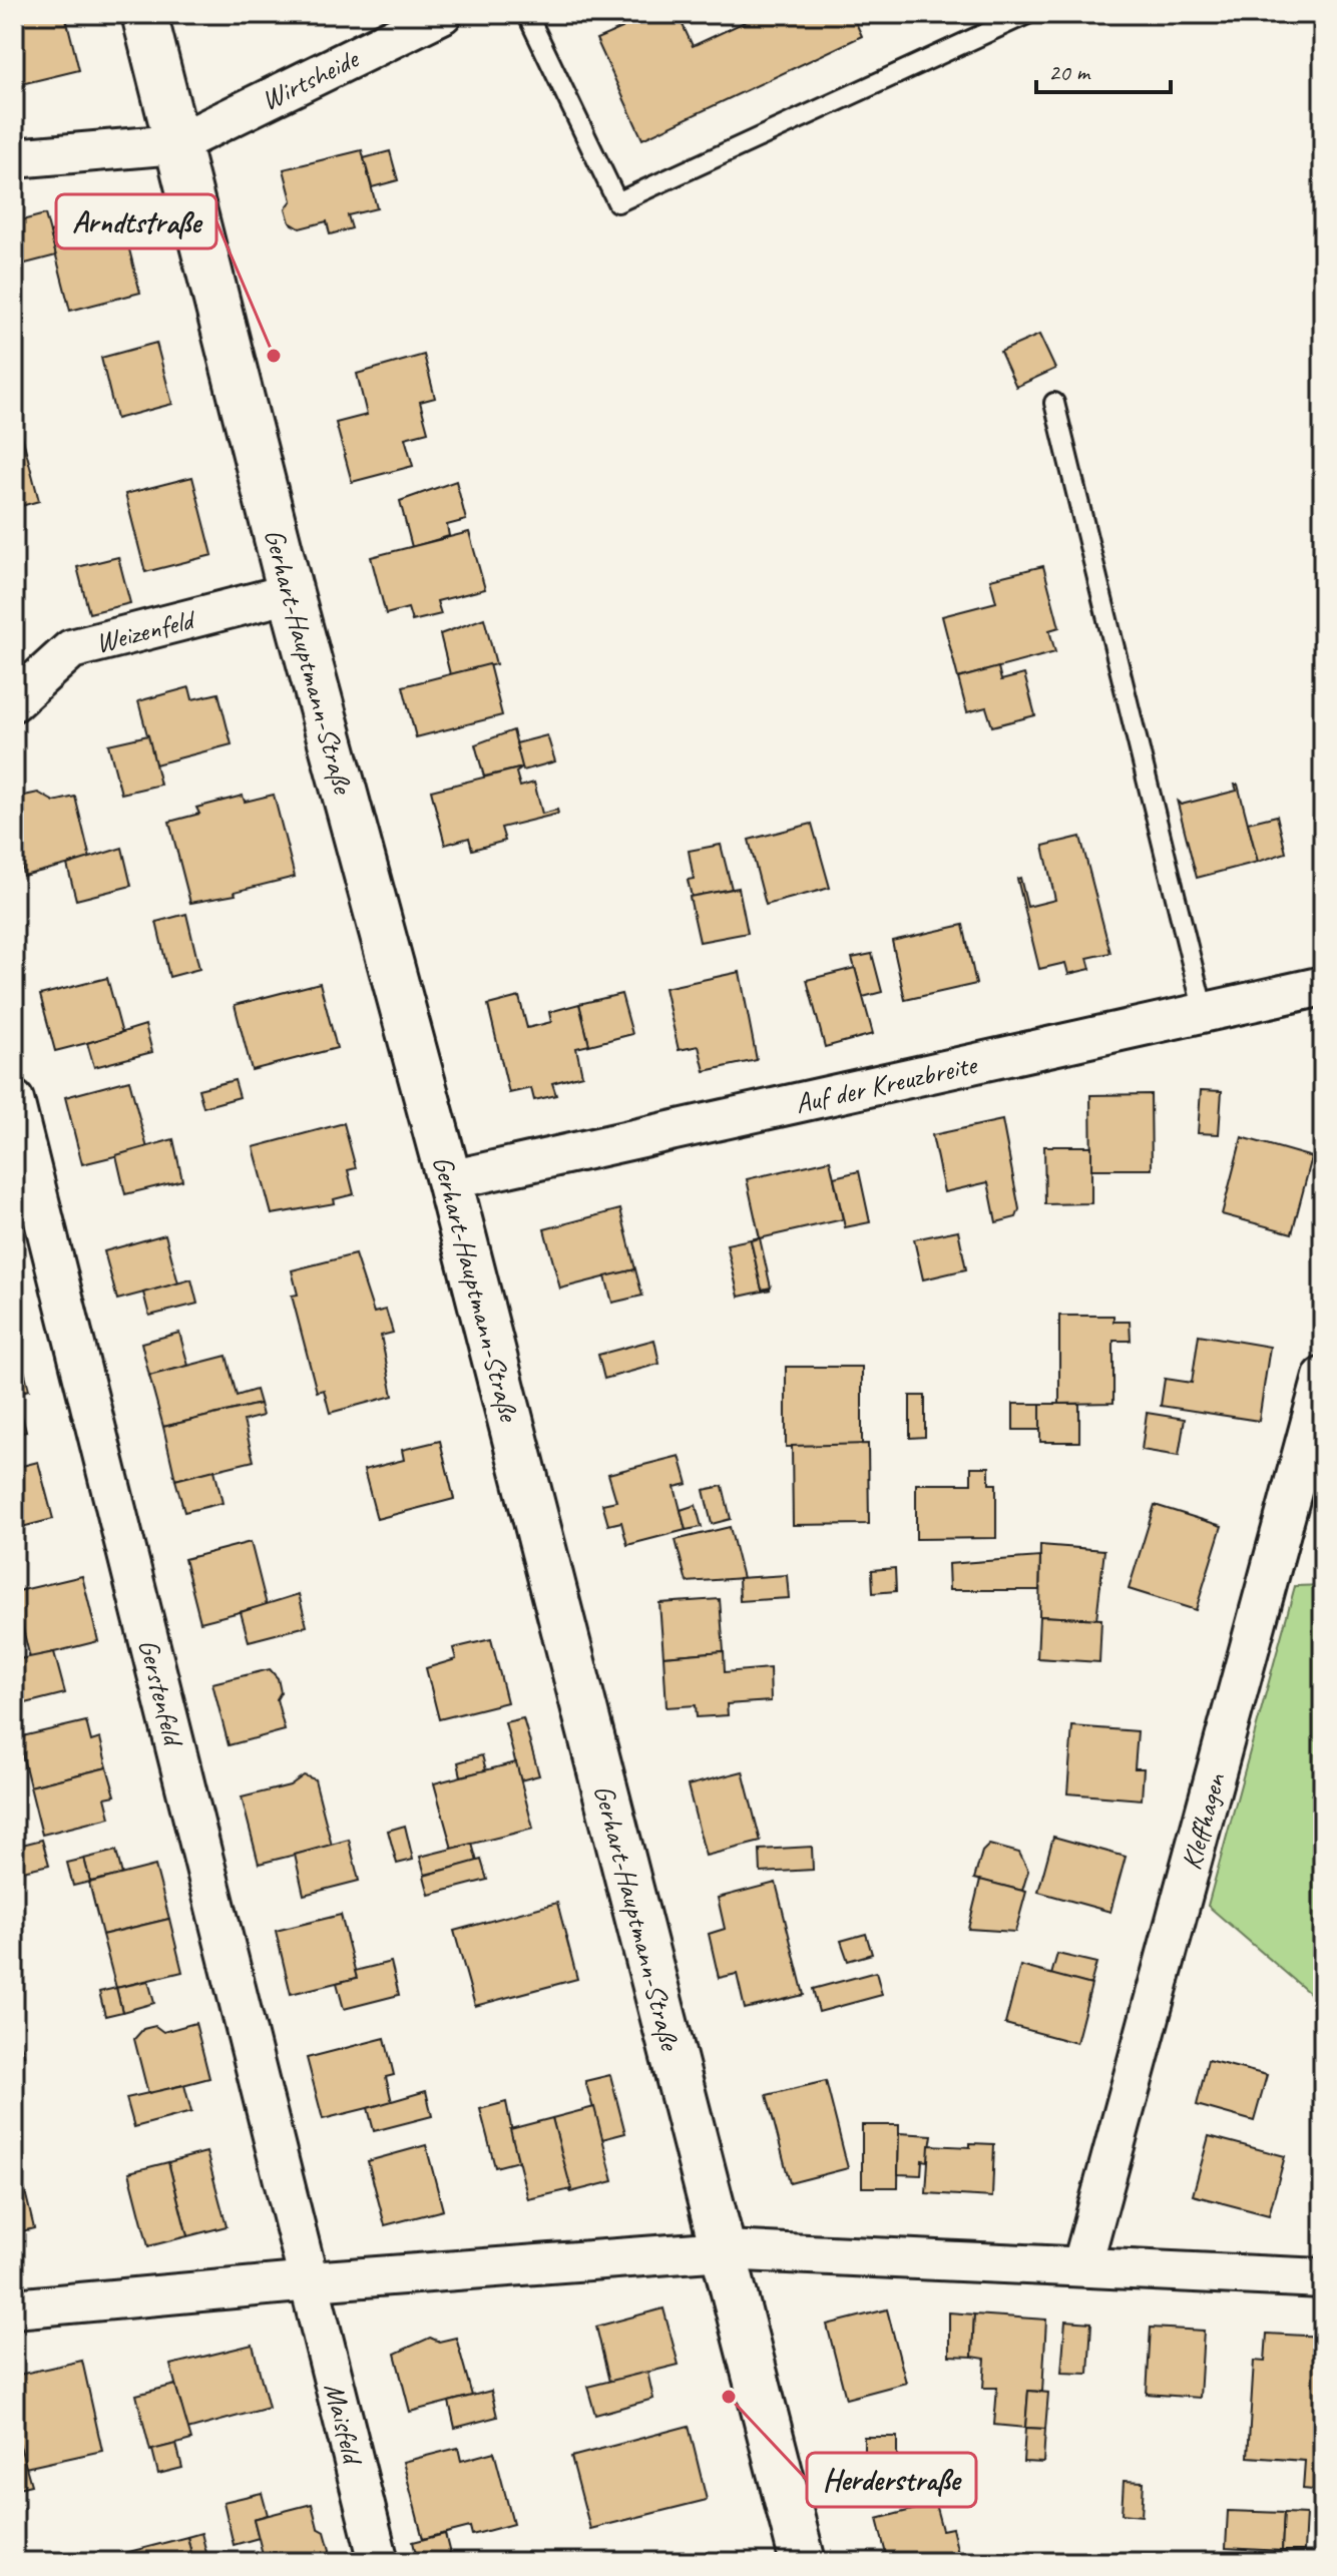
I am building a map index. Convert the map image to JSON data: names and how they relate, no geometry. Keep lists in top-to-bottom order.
{
  "streets": {
    "street": [
      "Wirtsheide",
      "Weizenfeld",
      "Gerhart-Hauptmann-Straße",
      "Auf der Kreuzbreite",
      "Gerstenfeld",
      "Kleffhagen",
      "Maisfeld"
    ]
  },
  "crossings": [
    ["Wirtsheide", "Gerhart-Hauptmann-Straße"],
    ["Weizenfeld", "Gerhart-Hauptmann-Straße"],
    ["Gerhart-Hauptmann-Straße", "Auf der Kreuzbreite"],
    ["Gerstenfeld", "Maisfeld"]
  ],
  "places": ["Arndtstraße", "Herderstraße"],
  "scale_bar": "20 m"
}
